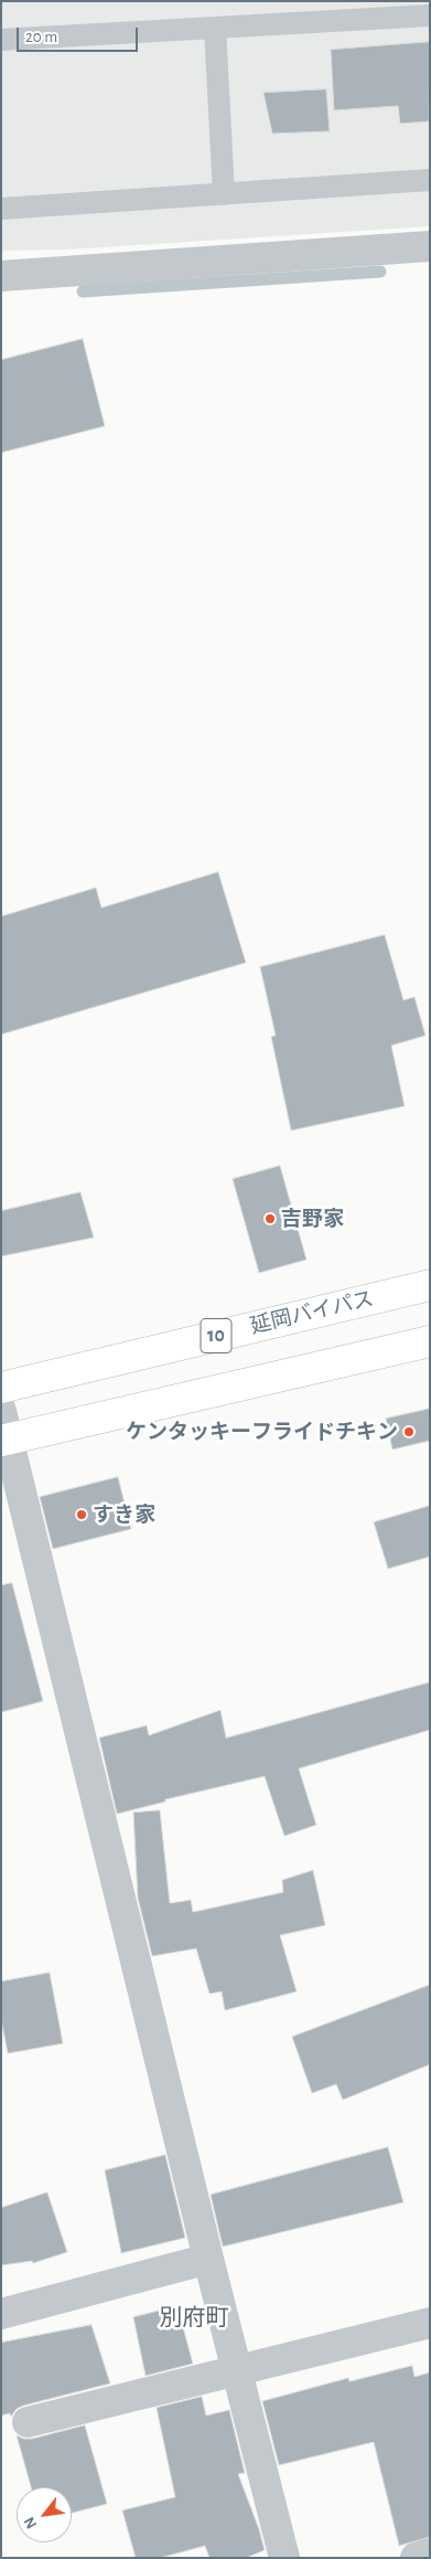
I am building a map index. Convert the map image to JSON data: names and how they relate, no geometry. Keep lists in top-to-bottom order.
{
  "streets": {
    "highway": ["延岡バイパス", "10"]
  },
  "districts": ["別府町"],
  "places": ["吉野家", "ケンタッキーフライドチキン", "すき家"],
  "scale_bar": "20 m",
  "north": "bottom left"
}
